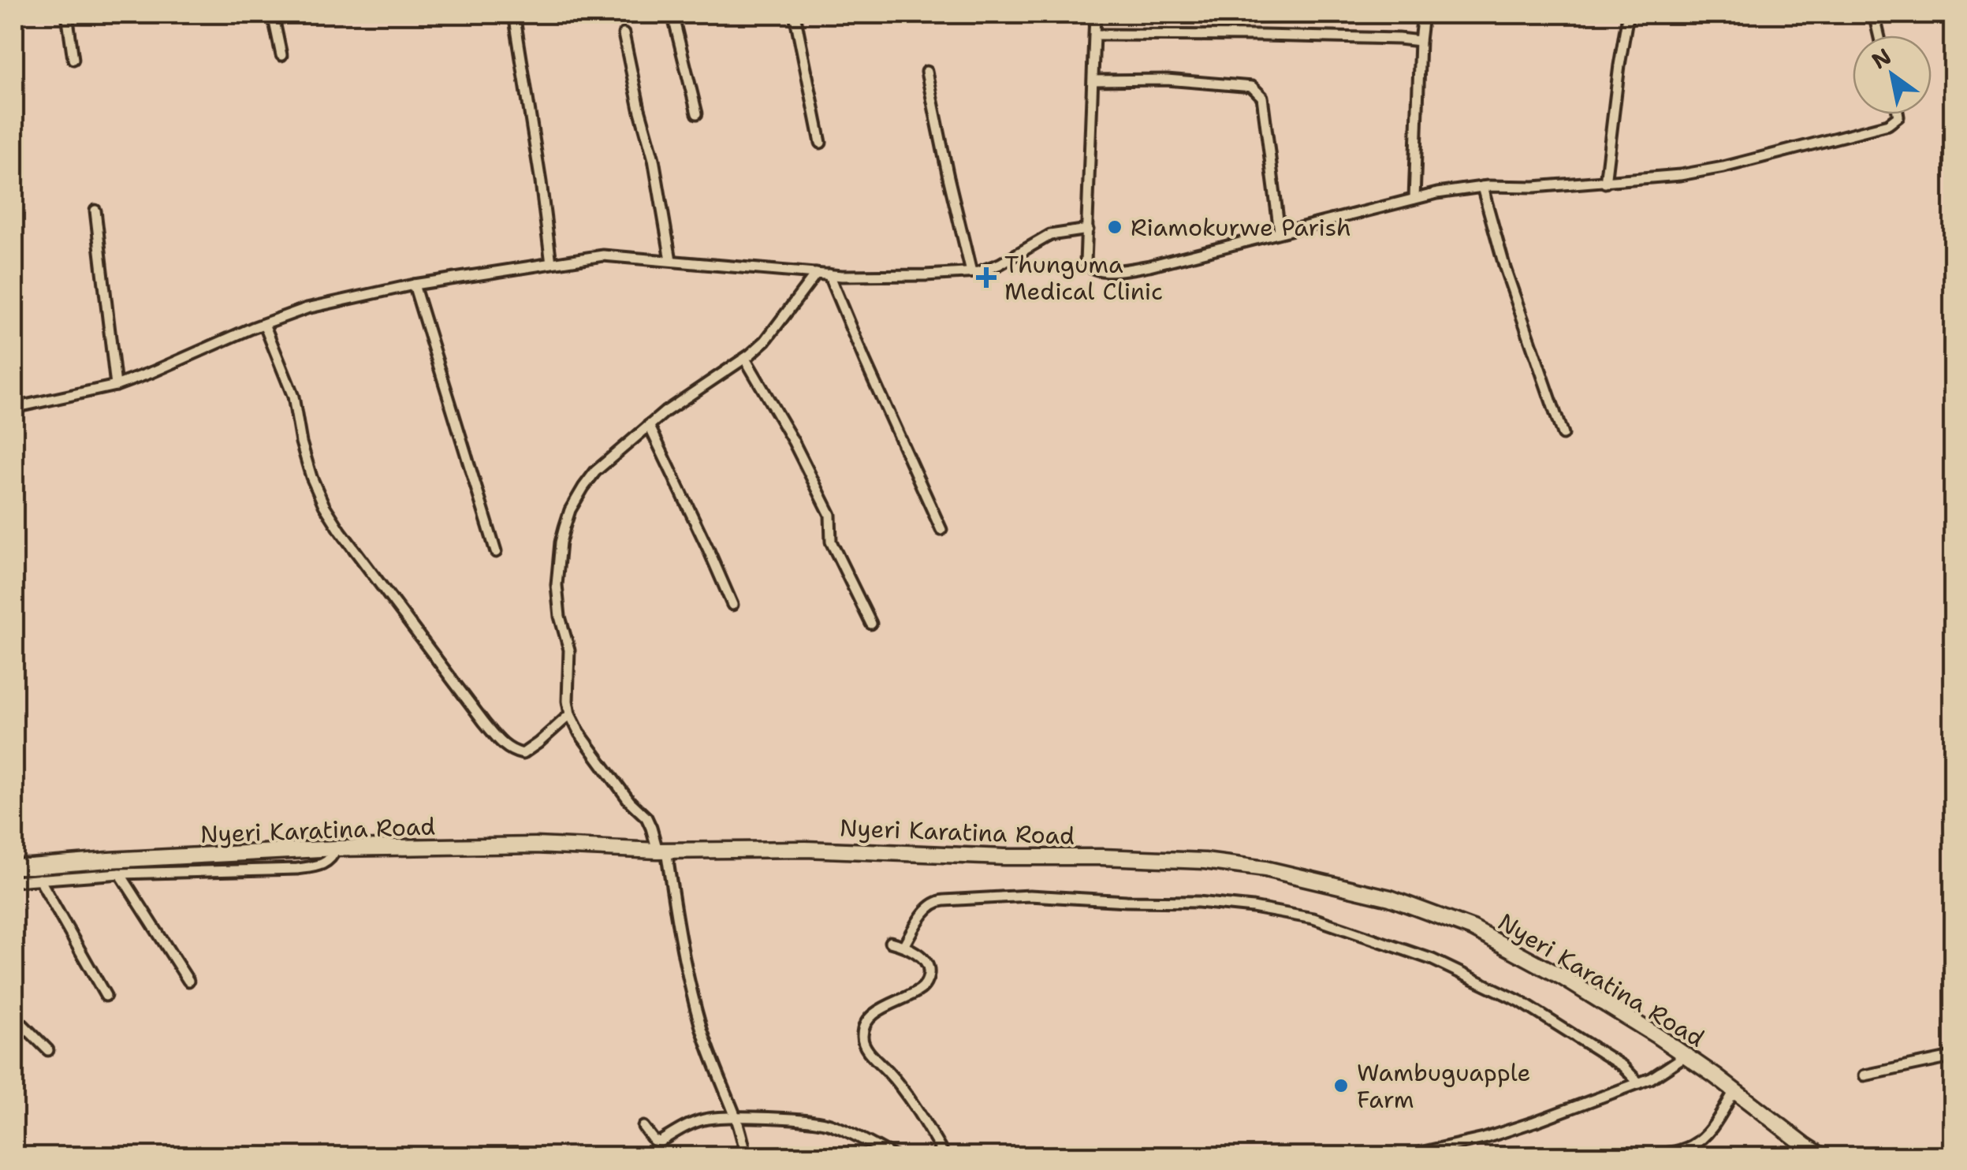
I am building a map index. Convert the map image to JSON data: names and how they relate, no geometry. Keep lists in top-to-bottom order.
{
  "streets": {
    "highway": ["Nyeri Karatina Road"]
  },
  "places": {
    "other": ["Riamokurwe Parish", "Wambuguapple Farm"],
    "health": ["Thunguma Medical Clinic"]
  },
  "north": "top left"
}
